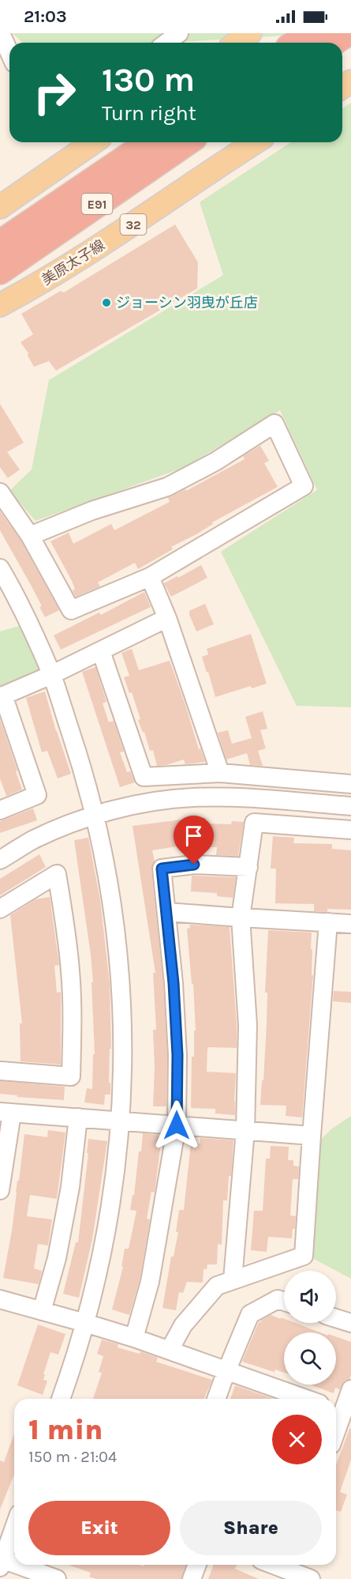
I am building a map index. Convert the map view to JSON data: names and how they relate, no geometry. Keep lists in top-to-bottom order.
{
  "streets": {
    "highway": ["E91"],
    "main road": ["32", "美原太子線"]
  },
  "places": ["ジョーシン羽曳が丘店"],
  "page": {
    "status": "21:03",
    "turn": ["130 m", "Turn right"],
    "heading": ["1 min", "150 m · 21:04"],
    "buttons": ["Exit", "Share"]
  }
}
